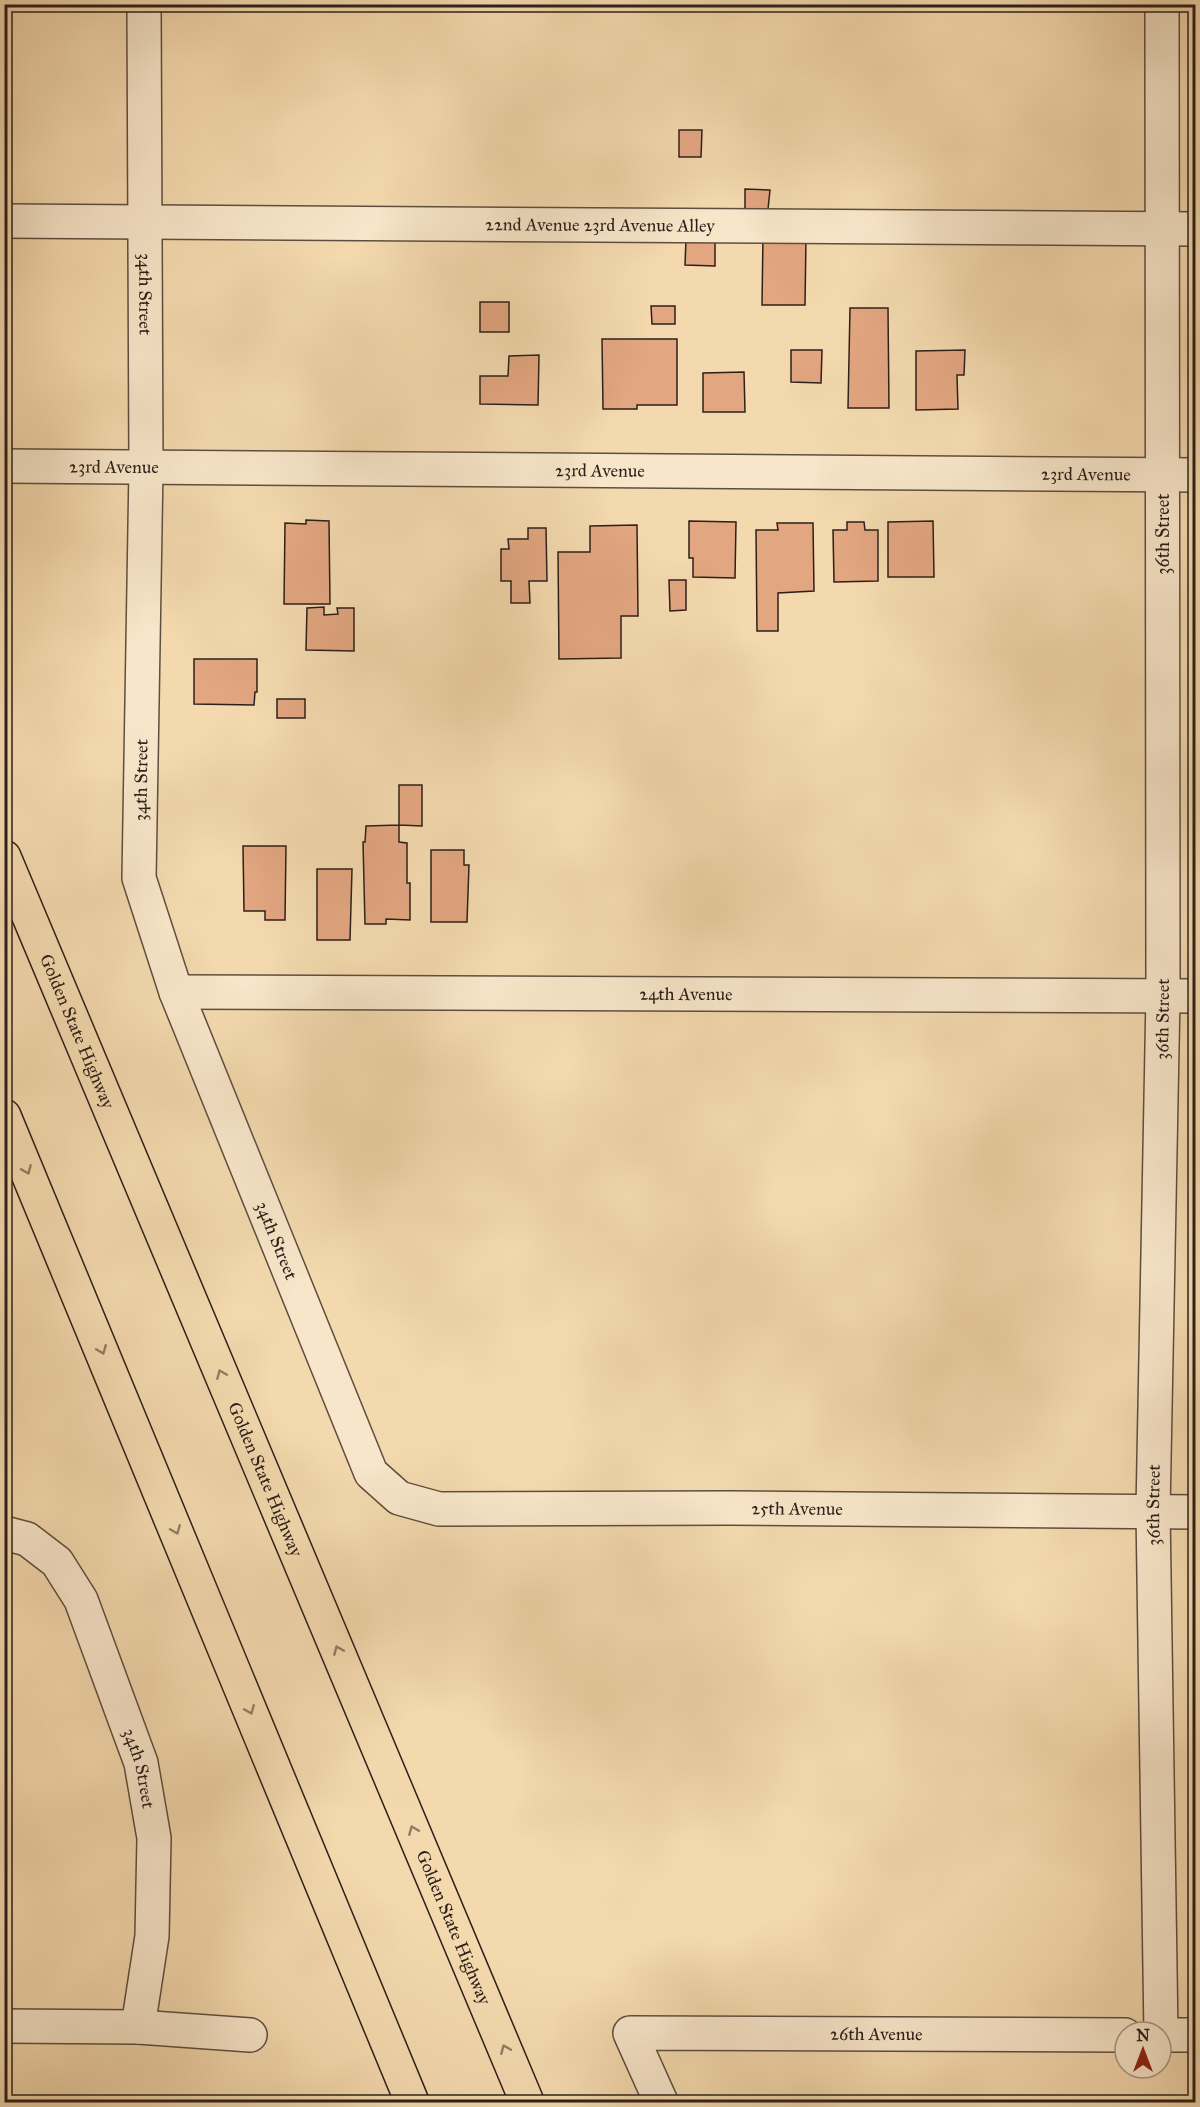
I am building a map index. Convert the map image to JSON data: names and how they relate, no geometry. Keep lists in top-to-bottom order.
{
  "streets": {
    "highway": ["Golden State Highway"],
    "street": [
      "22nd Avenue 23rd Avenue Alley",
      "34th Street",
      "23rd Avenue",
      "36th Street",
      "24th Avenue",
      "25th Avenue",
      "26th Avenue"
    ]
  },
  "crossings": [
    ["22nd Avenue 23rd Avenue Alley", "34th Street"],
    ["22nd Avenue 23rd Avenue Alley", "36th Street"],
    ["34th Street", "23rd Avenue"],
    ["34th Street", "24th Avenue"],
    ["34th Street", "25th Avenue"],
    ["23rd Avenue", "36th Street"],
    ["36th Street", "24th Avenue"],
    ["36th Street", "25th Avenue"]
  ],
  "north": "top"
}
